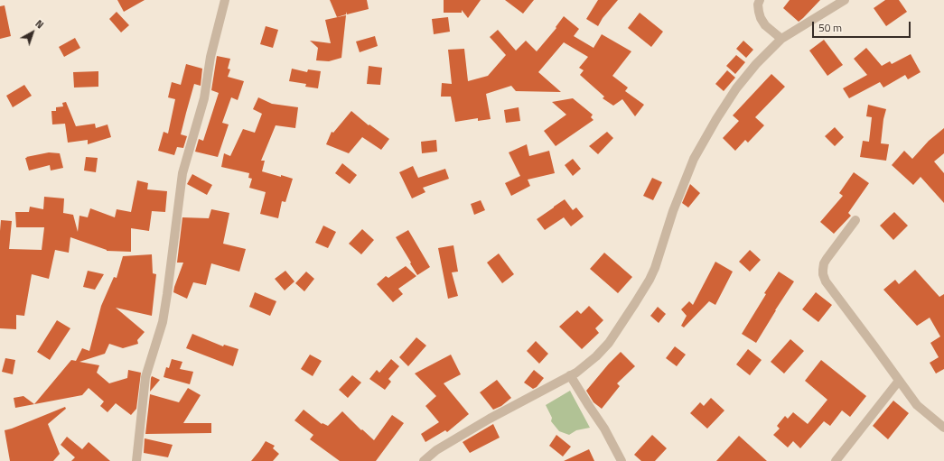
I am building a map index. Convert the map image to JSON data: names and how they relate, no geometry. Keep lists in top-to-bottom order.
{
  "scale_bar": "50 m",
  "north": "top right"
}
